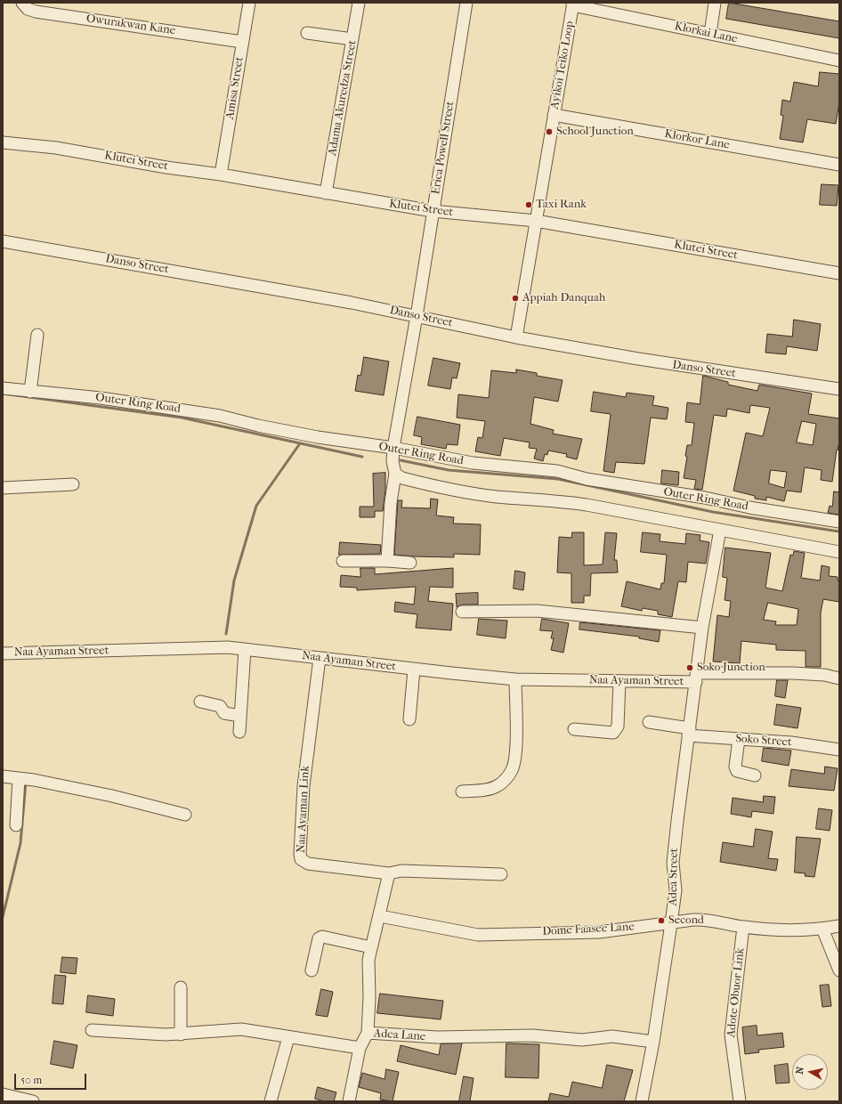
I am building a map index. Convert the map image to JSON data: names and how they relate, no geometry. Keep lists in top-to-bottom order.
{
  "streets": {
    "street": [
      "Owurakwan Kane",
      "Klorkai Lane",
      "Ayikoi Teiko Loop",
      "Amisa Street",
      "Adama Akuredza Street",
      "Klorkor Lane",
      "Erica Powell Street",
      "Klutei Street",
      "Danso Street",
      "Outer Ring Road",
      "Naa Ayaman Street",
      "Soko Street",
      "Naa Ayaman Link",
      "Adea Street",
      "Dome Faasee Lane",
      "Adote Obuor Link",
      "Adea Lane"
    ]
  },
  "crossings": [
    ["Owurakwan Kane", "Amisa Street"],
    ["Klorkai Lane", "Ayikoi Teiko Loop"],
    ["Ayikoi Teiko Loop", "Klorkor Lane"],
    ["Ayikoi Teiko Loop", "Klutei Street"],
    ["Ayikoi Teiko Loop", "Danso Street"],
    ["Amisa Street", "Klutei Street"],
    ["Adama Akuredza Street", "Klutei Street"],
    ["Erica Powell Street", "Klutei Street"],
    ["Erica Powell Street", "Danso Street"],
    ["Erica Powell Street", "Outer Ring Road"],
    ["Naa Ayaman Street", "Naa Ayaman Link"],
    ["Naa Ayaman Street", "Adea Street"],
    ["Soko Street", "Adea Street"],
    ["Adea Street", "Dome Faasee Lane"],
    ["Adea Street", "Adea Lane"],
    ["Dome Faasee Lane", "Adote Obuor Link"]
  ],
  "places": [
    "School Junction",
    "Taxi Rank",
    "Appiah Danquah",
    "Soko Junction",
    "Second"
  ],
  "scale_bar": "50 m",
  "north": "left"
}
